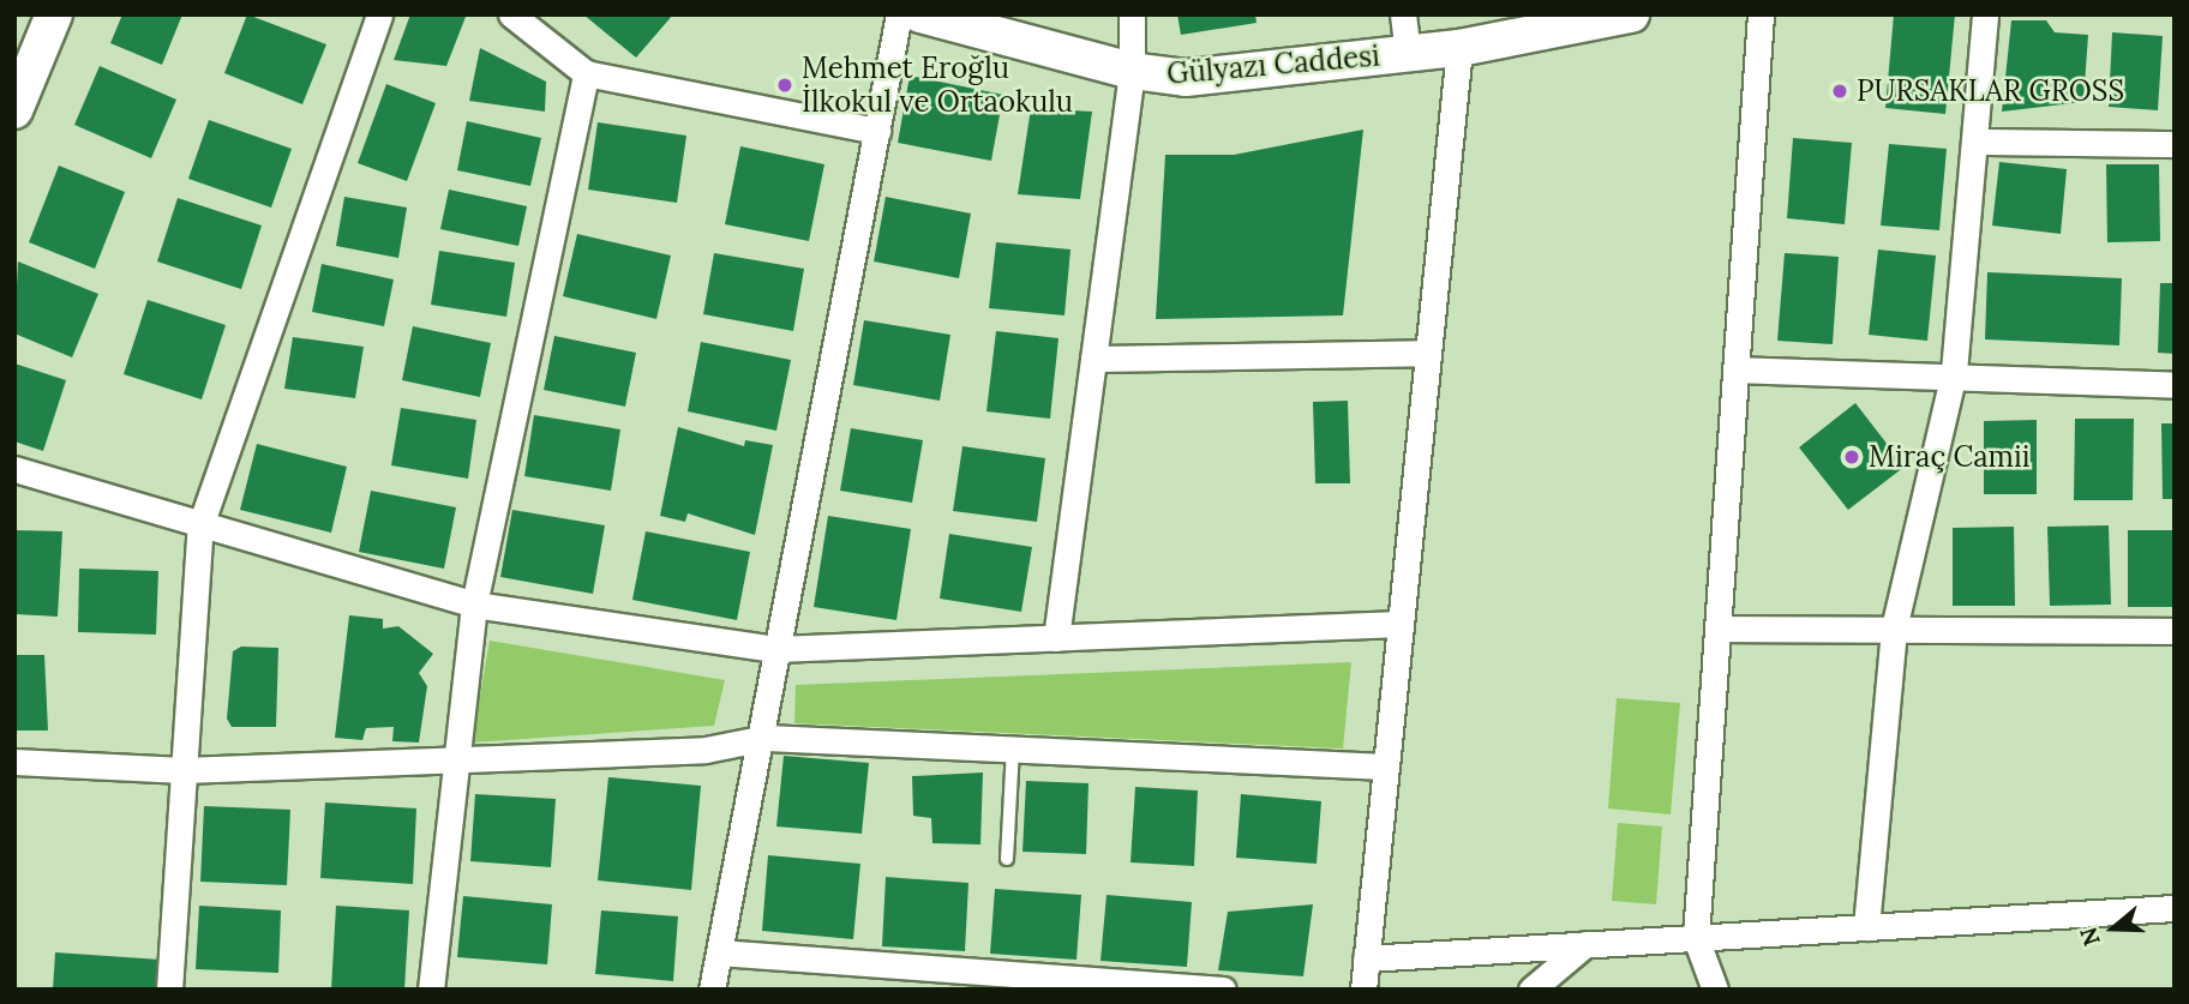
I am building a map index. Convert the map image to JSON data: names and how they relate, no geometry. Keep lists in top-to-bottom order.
{
  "streets": {
    "street": ["Gülyazı Caddesi"]
  },
  "places": ["Mehmet Eroğlu İlkokul ve Ortaokulu", "PURSAKLAR GROSS", "Miraç Camii"],
  "north": "left"
}
